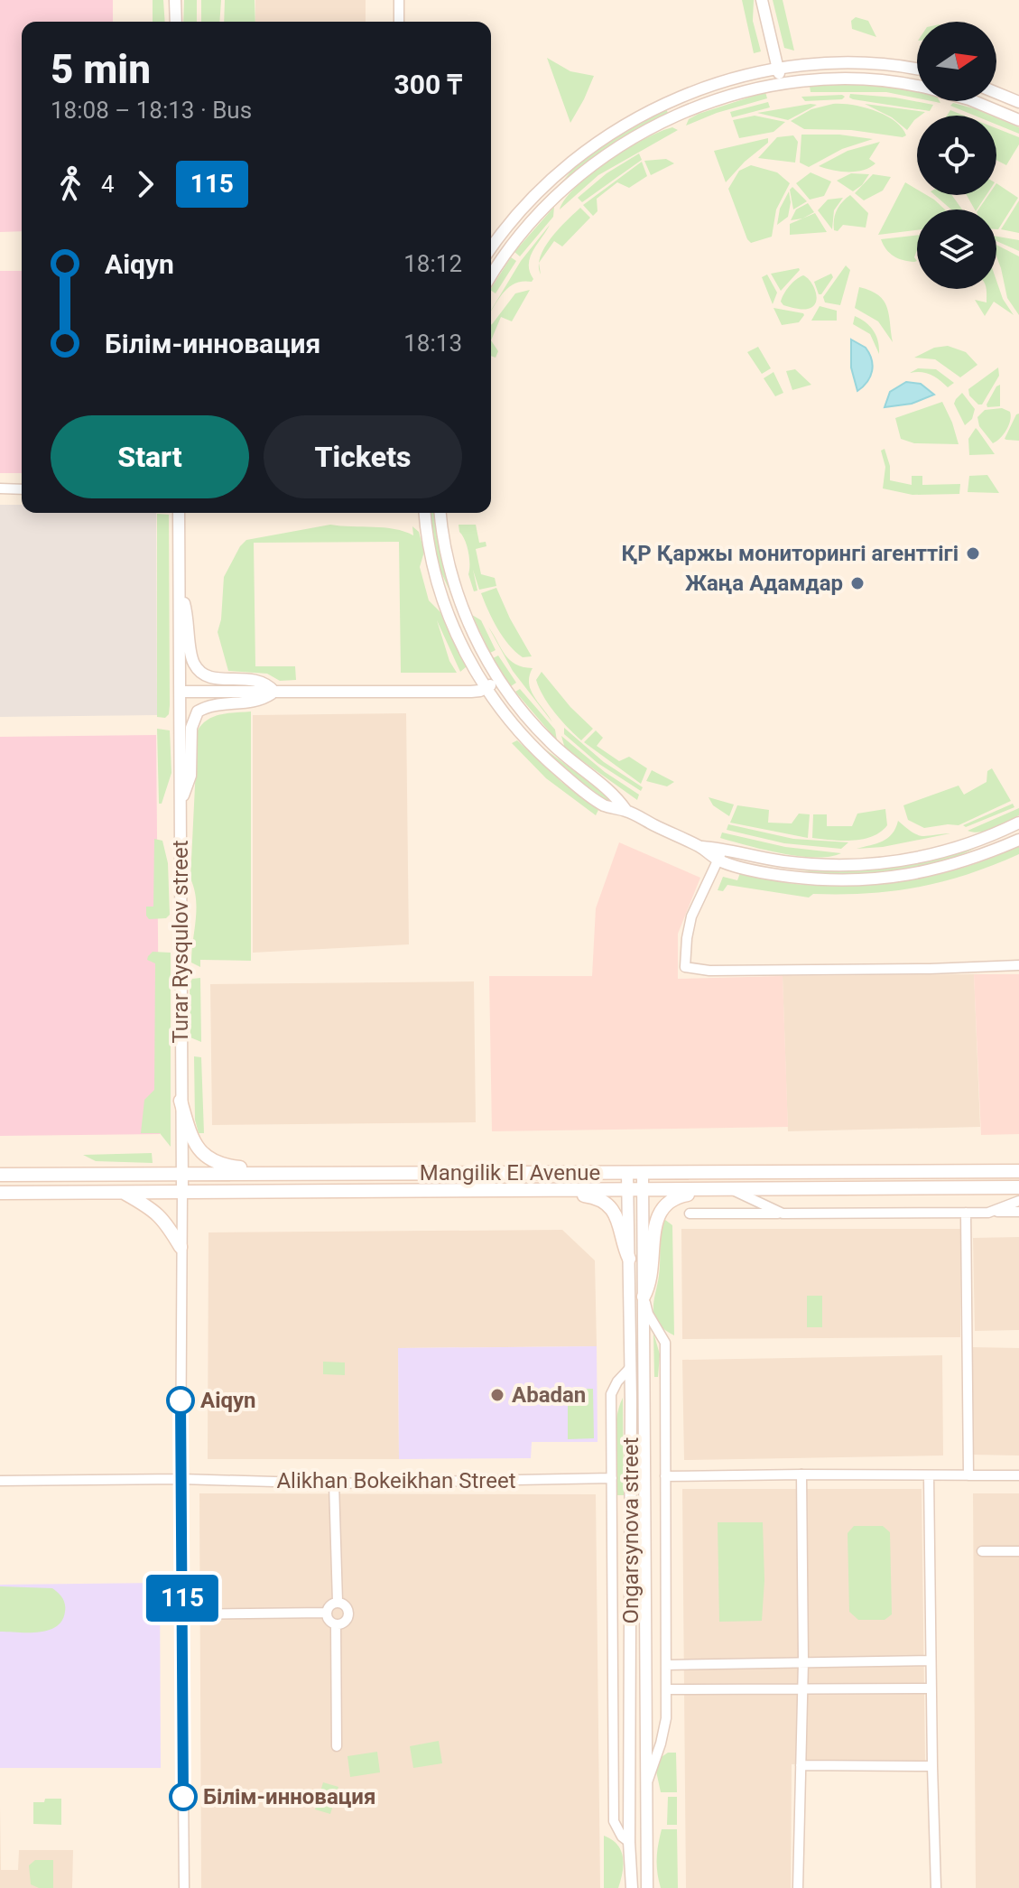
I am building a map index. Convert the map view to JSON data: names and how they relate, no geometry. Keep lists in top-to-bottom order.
{
  "streets": {
    "main road": ["Mangilik El Avenue"],
    "street": ["Turar Rysqulov street", "Alikhan Bokeikhan Street", "Ongarsynova street"]
  },
  "crossings": [
    ["Turar Rysqulov street", "Mangilik El Avenue"],
    ["Mangilik El Avenue", "Ongarsynova street"]
  ],
  "places": [
    "ҚР Қаржы мониторингі агенттігі",
    "Жаңа Адамдар",
    "Abadan",
    "Aiqyn",
    "Білім-инновация"
  ],
  "lines": ["bus line 115"],
  "north": "right",
  "page": {
    "on_map": "115",
    "heading": ["5 min", "18:08 – 18:13 · Bus", "300 ₸"],
    "legs": ["4", "115"],
    "list": [
      {
        "name": "Aiqyn",
        "value": "18:12"
      },
      {
        "name": "Білім-инновация",
        "value": "18:13"
      }
    ],
    "buttons": ["Start", "Tickets"]
  }
}
